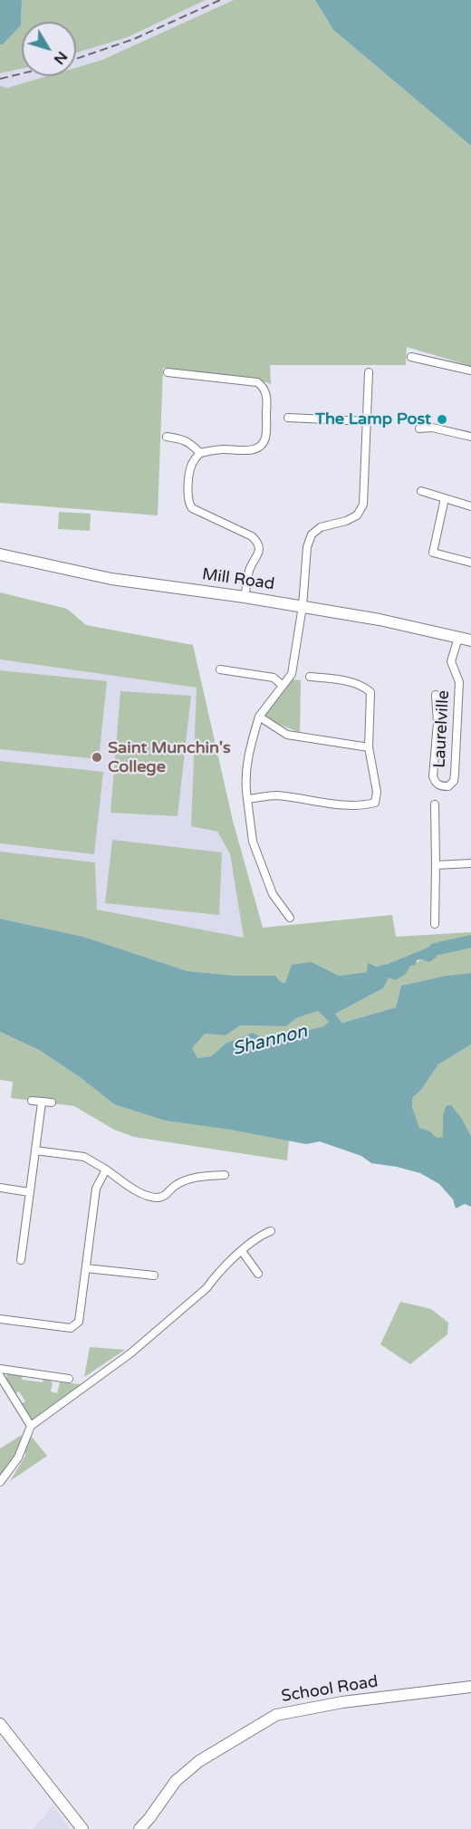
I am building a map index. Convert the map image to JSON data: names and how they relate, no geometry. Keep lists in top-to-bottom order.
{
  "streets": {
    "street": ["Mill Road", "Laurelville", "School Road"]
  },
  "crossings": [
    ["Mill Road", "Laurelville"]
  ],
  "water": ["Shannon"],
  "places": ["The Lamp Post", "Saint Munchin's College"],
  "north": "bottom right"
}
